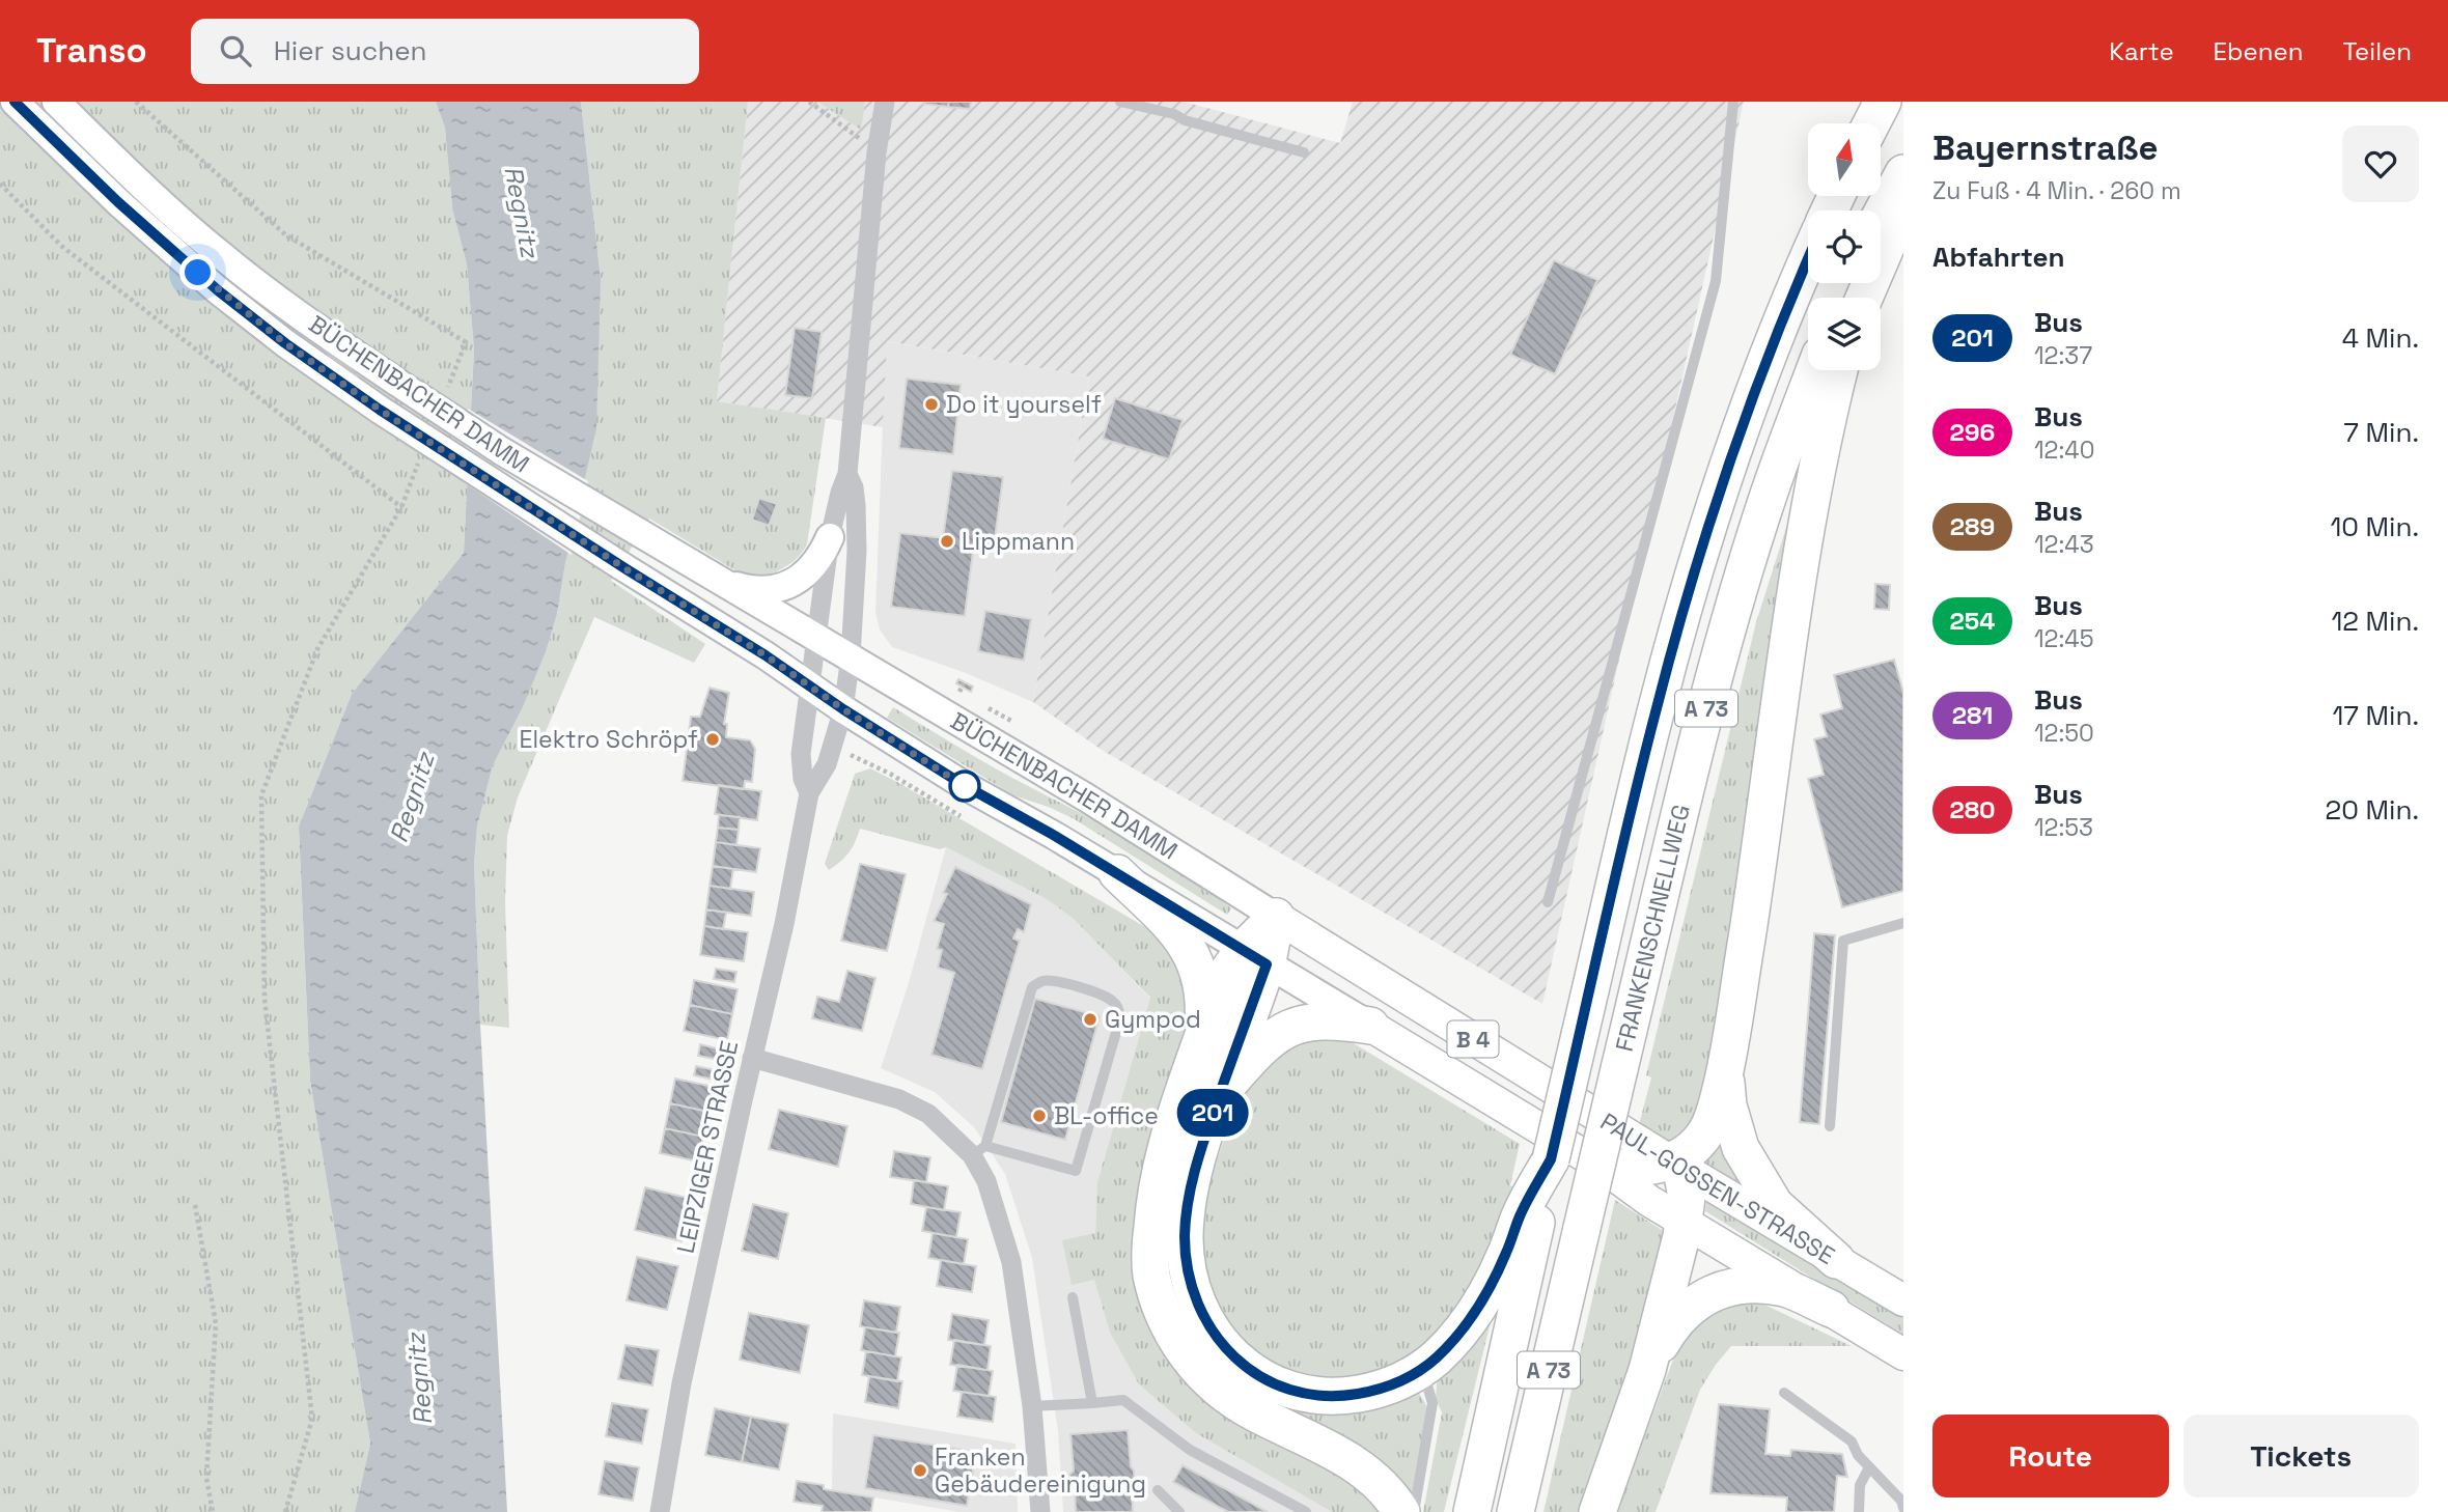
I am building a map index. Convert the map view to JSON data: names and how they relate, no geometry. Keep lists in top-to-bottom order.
{
  "streets": {
    "highway": ["A 73", "FRANKENSCHNELLWEG"],
    "main road": ["BÜCHENBACHER DAMM", "B 4", "PAUL-GOSSEN-STRASSE"],
    "street": ["LEIPZIGER STRASSE"]
  },
  "crossings": [
    ["BÜCHENBACHER DAMM", "LEIPZIGER STRASSE"],
    ["BÜCHENBACHER DAMM", "PAUL-GOSSEN-STRASSE"]
  ],
  "water": ["Regnitz"],
  "places": [
    "Do it yourself",
    "Lippmann",
    "Elektro Schröpf",
    "Gympod",
    "BL-office",
    "Franken Gebäudereinigung"
  ],
  "lines": ["bus line 201"],
  "north": "top",
  "page": {
    "header": "Transo",
    "search": "Hier suchen",
    "nav": ["Karte", "Ebenen", "Teilen"],
    "on_map": "201",
    "heading": [
      ["Bayernstraße", "Zu Fuß · 4 Min. · 260 m"],
      "Abfahrten"
    ],
    "list": [
      {
        "mark": "201",
        "name": "Bus",
        "note": "12:37",
        "value": "4 Min."
      },
      {
        "mark": "296",
        "name": "Bus",
        "note": "12:40",
        "value": "7 Min."
      },
      {
        "mark": "289",
        "name": "Bus",
        "note": "12:43",
        "value": "10 Min."
      },
      {
        "mark": "254",
        "name": "Bus",
        "note": "12:45",
        "value": "12 Min."
      },
      {
        "mark": "281",
        "name": "Bus",
        "note": "12:50",
        "value": "17 Min."
      },
      {
        "mark": "280",
        "name": "Bus",
        "note": "12:53",
        "value": "20 Min."
      }
    ],
    "buttons": ["Route", "Tickets"]
  }
}
